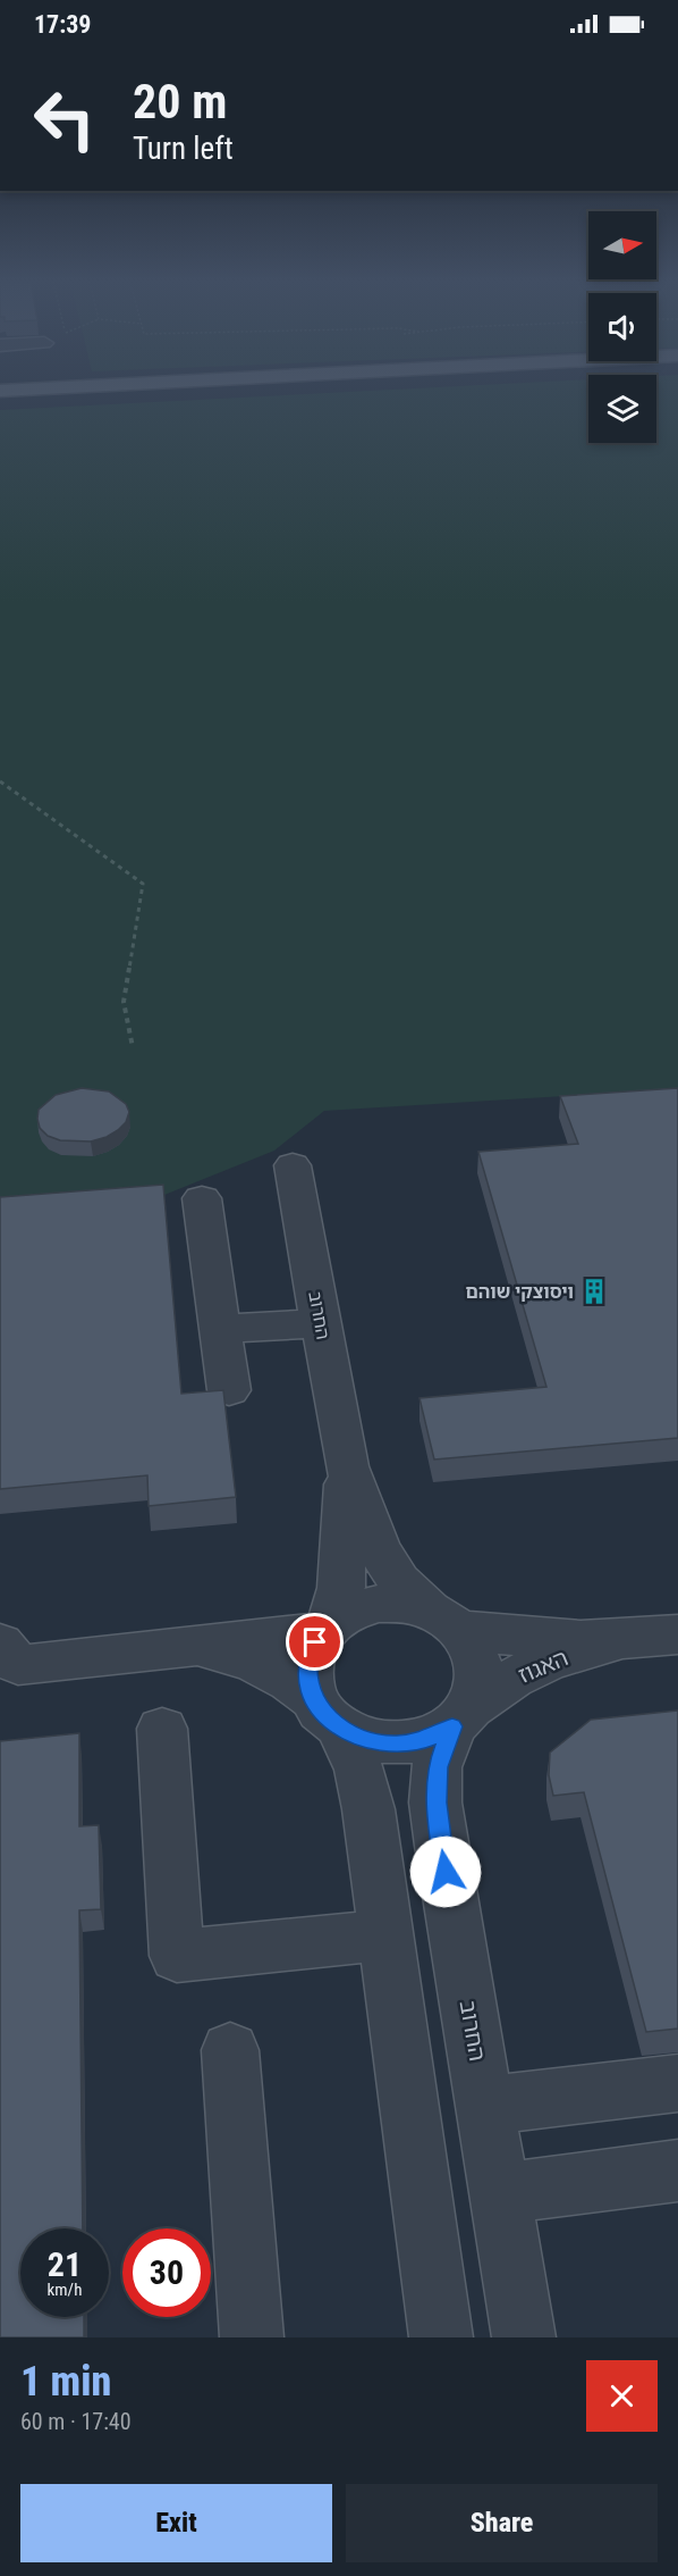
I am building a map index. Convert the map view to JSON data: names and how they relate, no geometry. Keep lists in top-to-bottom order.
{
  "streets": {
    "street": ["החרוב", "האגוז"]
  },
  "crossings": [
    ["החרוב", "האגוז"]
  ],
  "places": {
    "building": ["ויסוצקי שוהם"]
  },
  "north": "right",
  "page": {
    "status": "17:39",
    "turn": ["20 m", "Turn left"],
    "speed": "21 km/h",
    "limit": "30",
    "heading": ["1 min", "60 m · 17:40"],
    "buttons": ["Exit", "Share"]
  }
}
